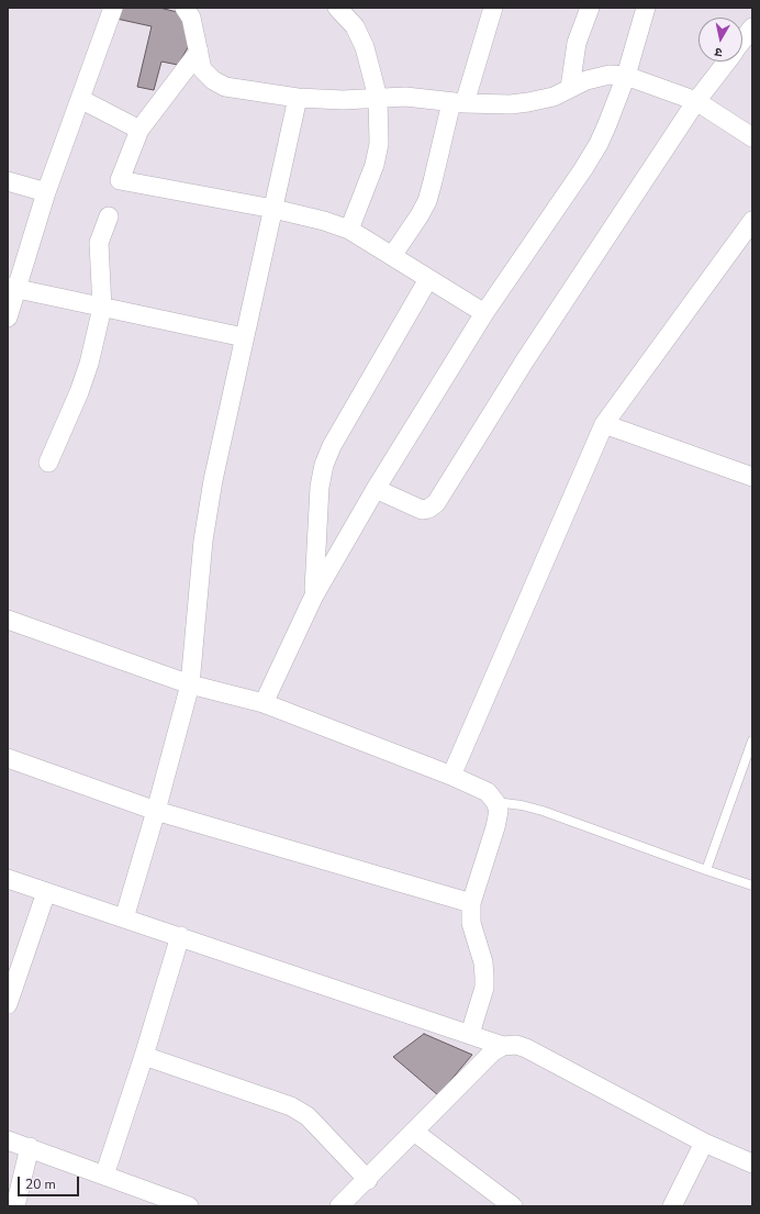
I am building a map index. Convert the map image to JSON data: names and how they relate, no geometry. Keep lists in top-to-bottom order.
{
  "scale_bar": "20 m",
  "north": "bottom"
}
